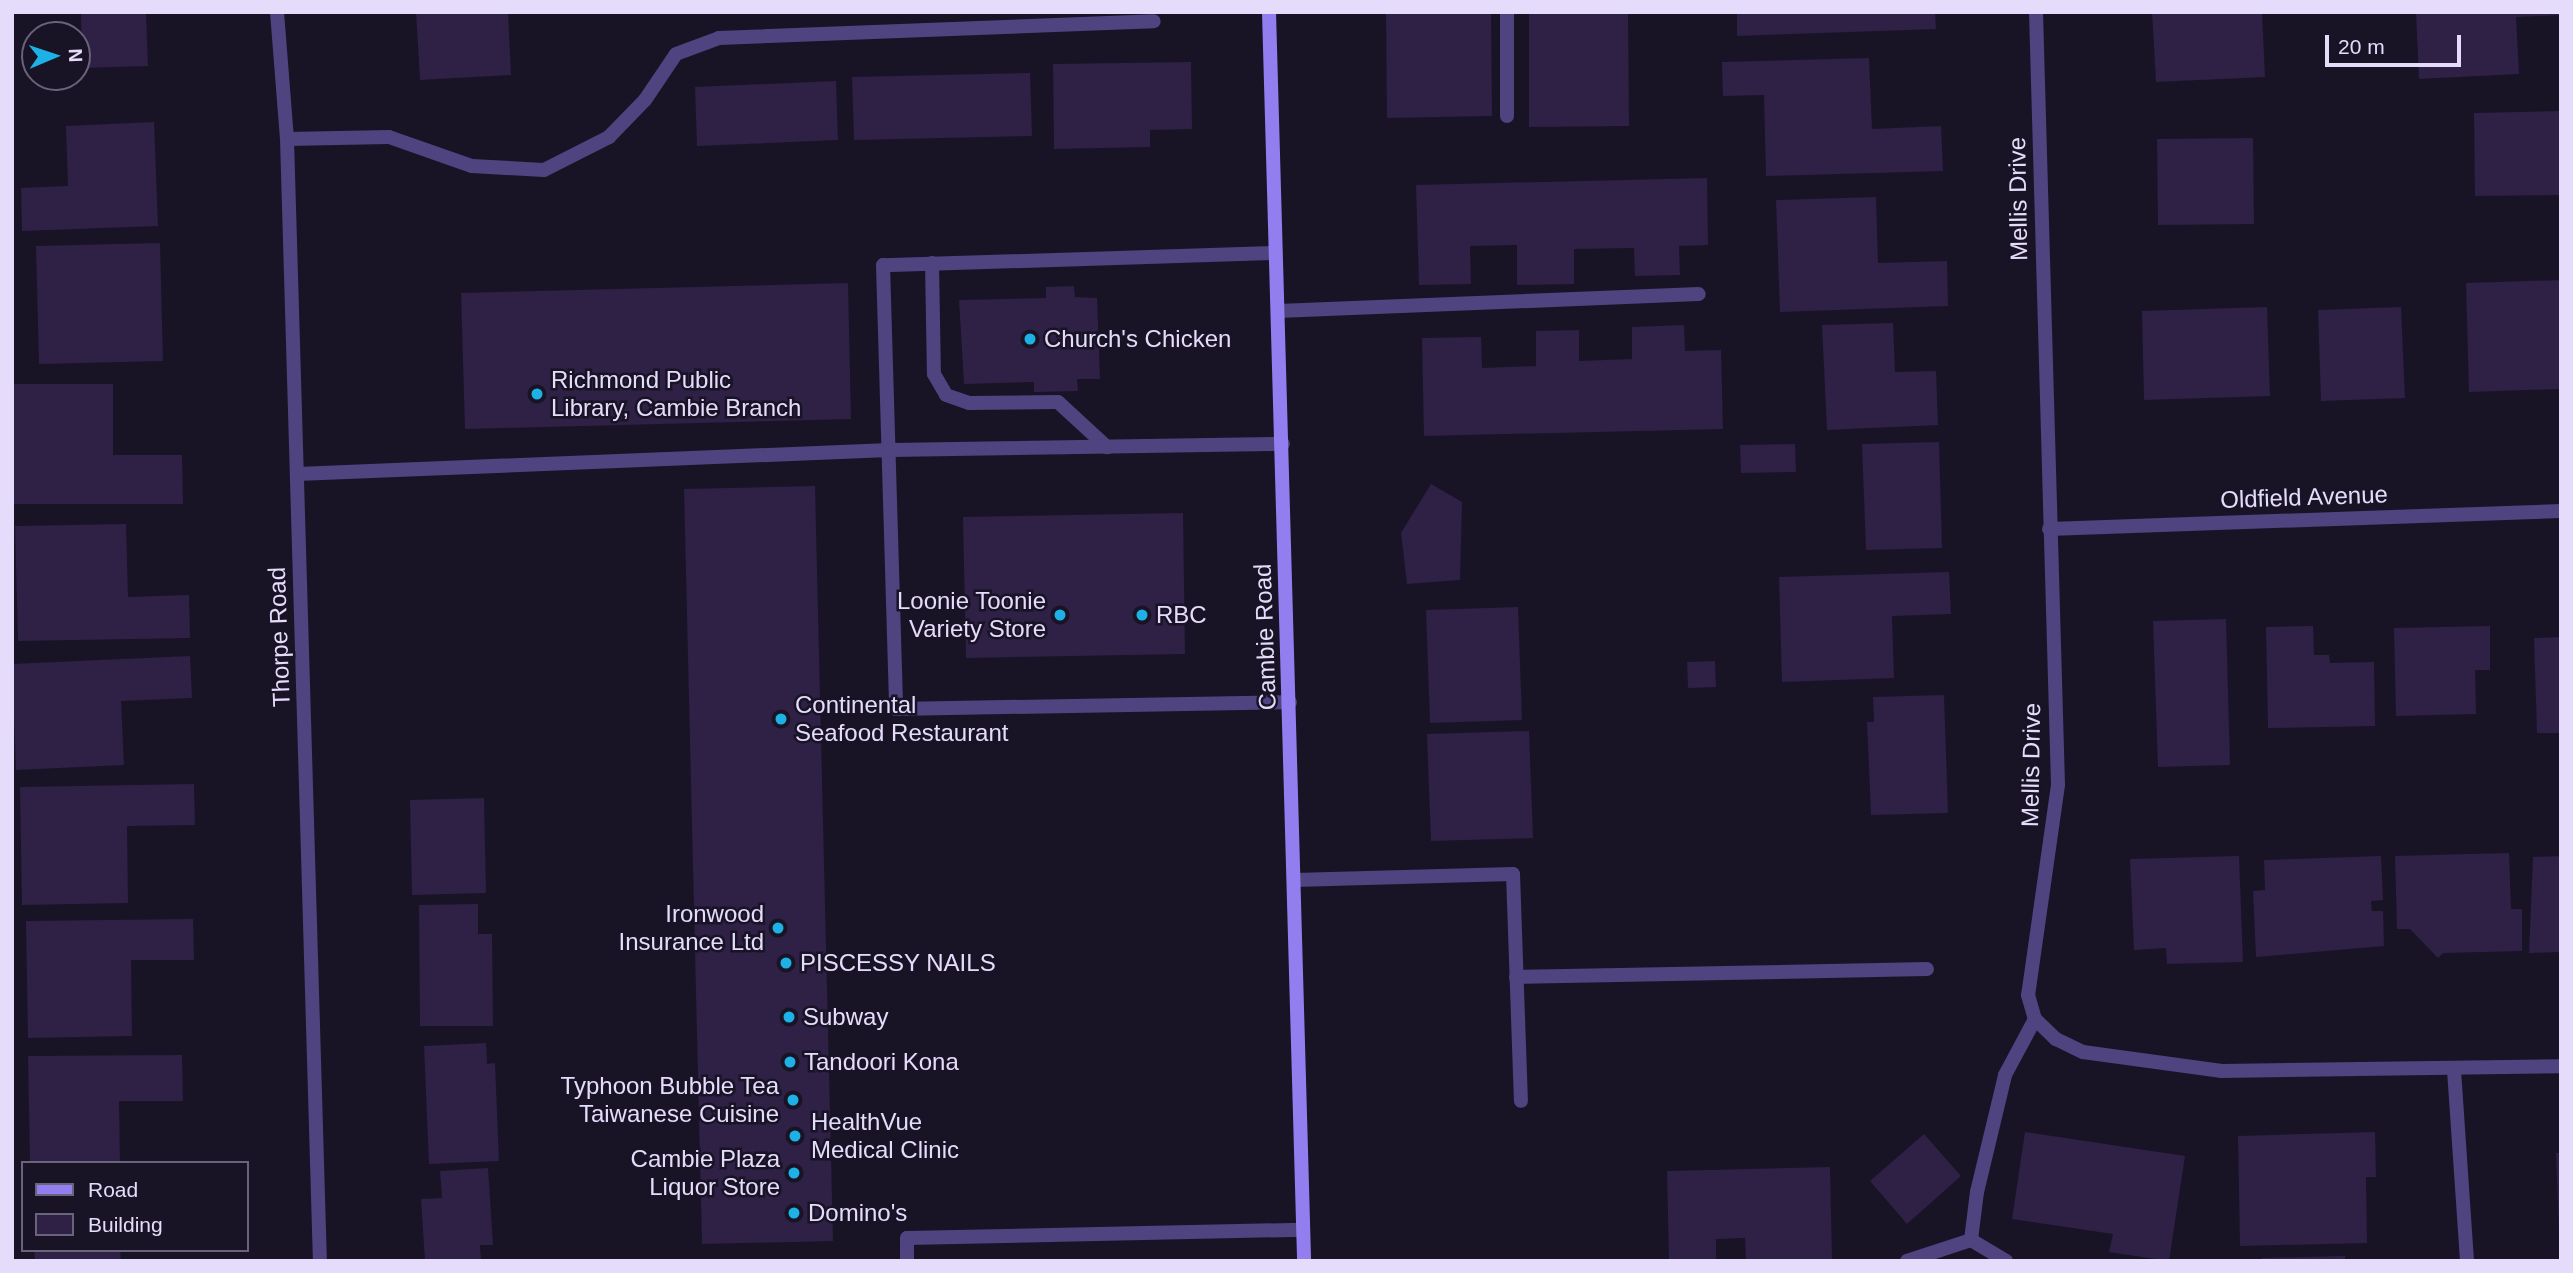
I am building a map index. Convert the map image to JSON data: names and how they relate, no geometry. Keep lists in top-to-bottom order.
{
  "streets": {
    "main road": ["Cambie Road"],
    "street": ["Mellis Drive", "Oldfield Avenue", "Thorpe Road"]
  },
  "crossings": [
    ["Mellis Drive", "Oldfield Avenue"]
  ],
  "places": [
    "Church's Chicken",
    "Richmond Public Library, Cambie Branch",
    "Loonie Toonie Variety Store",
    "RBC",
    "Continental Seafood Restaurant",
    "Ironwood Insurance Ltd",
    "PISCESSY NAILS",
    "Subway",
    "Tandoori Kona",
    "Typhoon Bubble Tea Taiwanese Cuisine",
    "HealthVue Medical Clinic",
    "Cambie Plaza Liquor Store",
    "Domino's"
  ],
  "legend": ["Road", "Building"],
  "scale_bar": "20 m",
  "north": "right"
}
